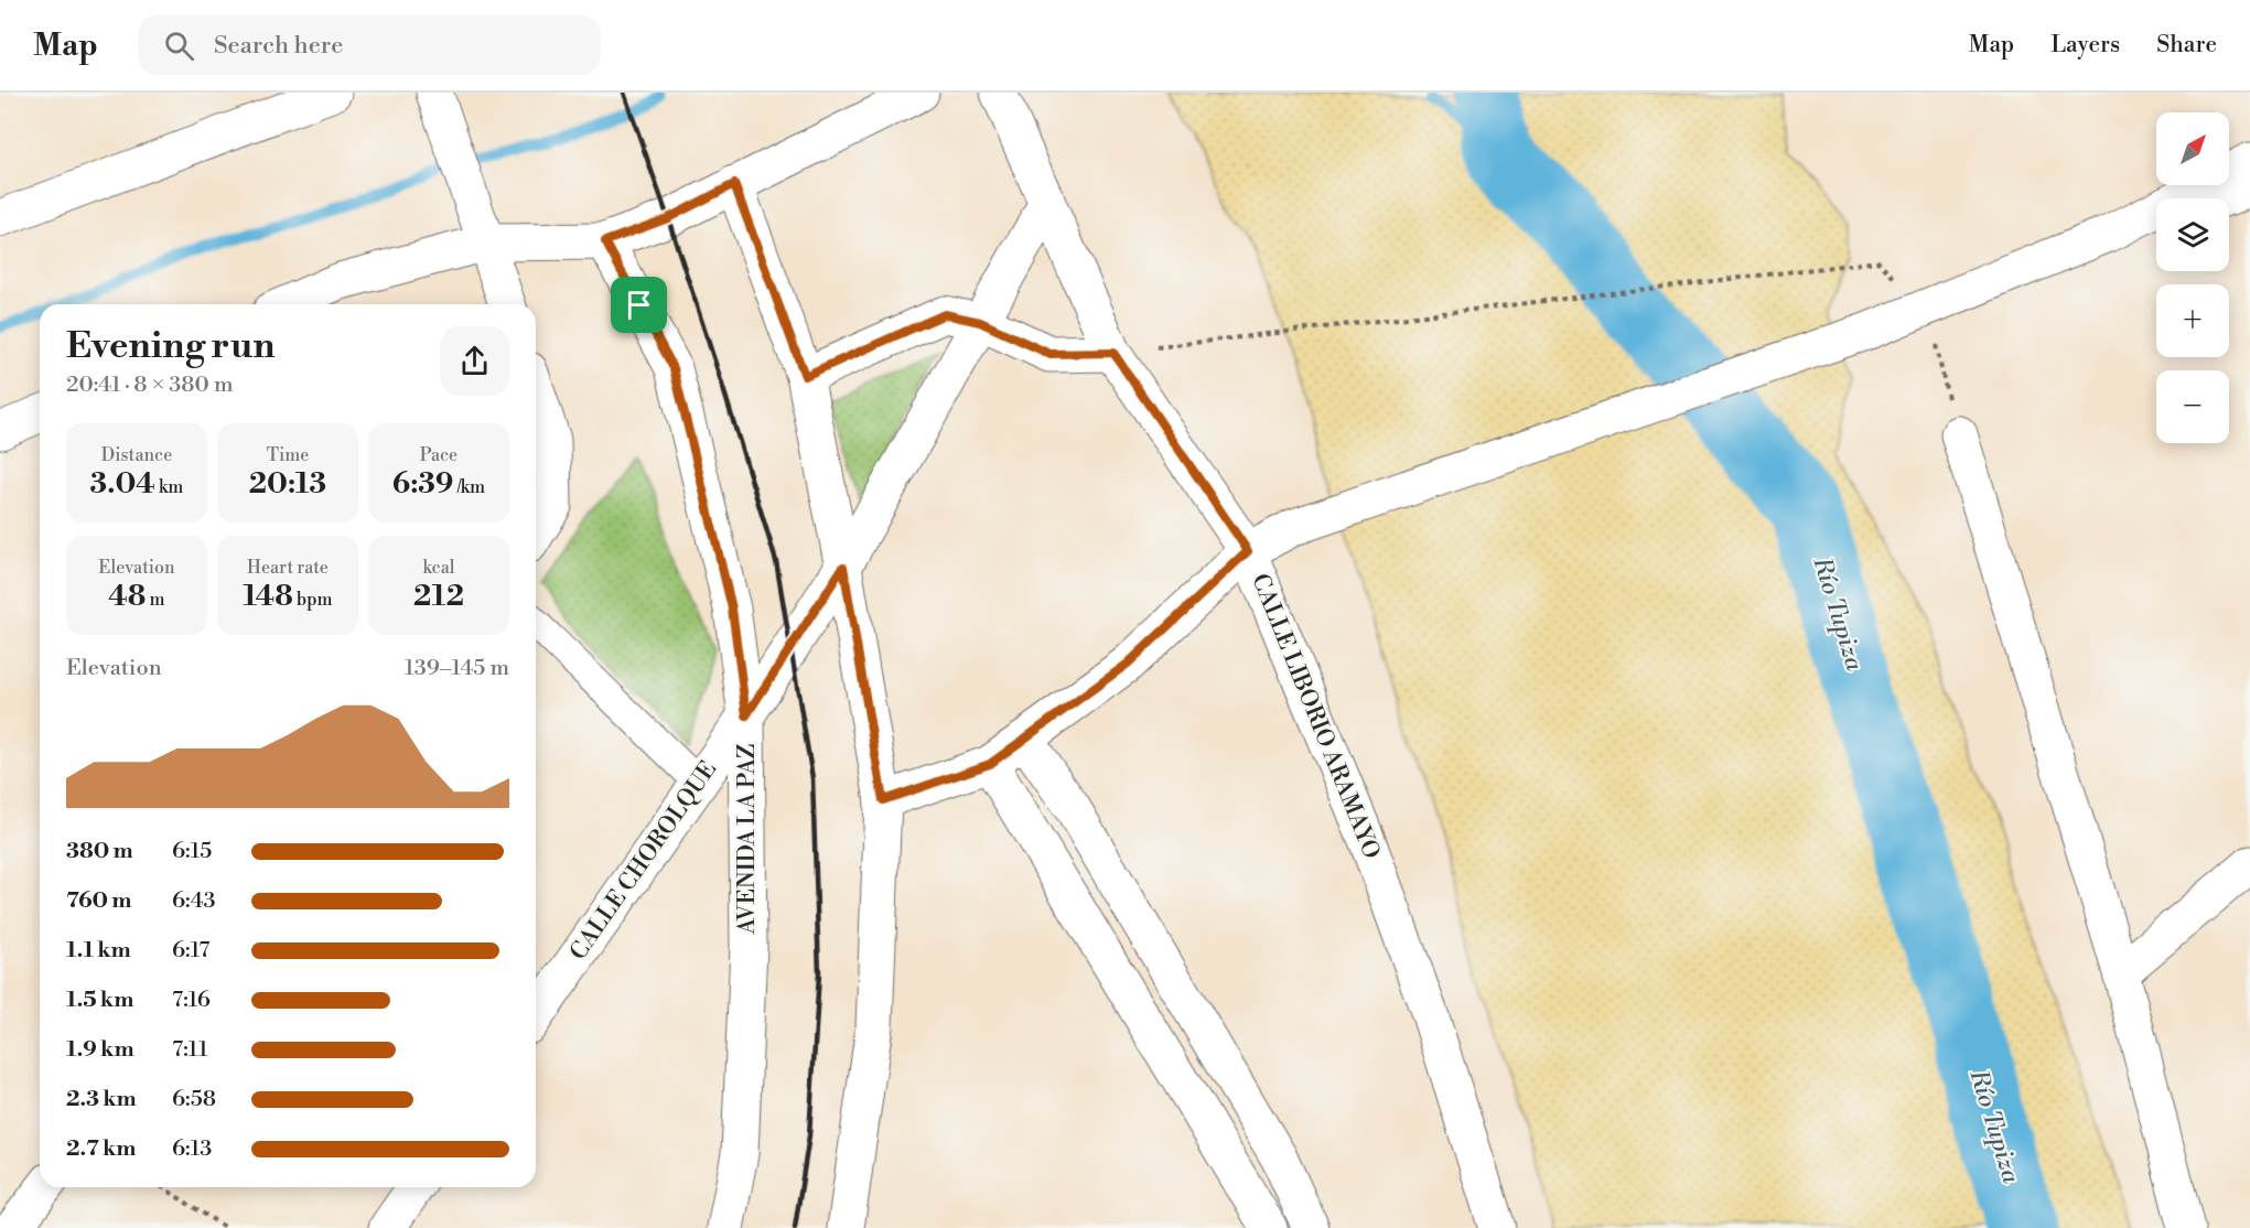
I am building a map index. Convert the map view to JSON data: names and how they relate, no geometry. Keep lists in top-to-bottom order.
{
  "streets": {
    "street": ["CALLE LIBORIO ARAMAYO", "AVENIDA LA PAZ", "CALLE CHOROLQUE"]
  },
  "crossings": [
    ["CALLE LIBORIO ARAMAYO", "CALLE CHOROLQUE"],
    ["AVENIDA LA PAZ", "CALLE CHOROLQUE"]
  ],
  "water": ["Río Tupiza"],
  "north": "top right",
  "page": {
    "header": "Map",
    "search": "Search here",
    "nav": ["Map", "Layers", "Share"],
    "map_buttons": ["+", "−"],
    "heading": ["Evening run", "20:41 · 8 × 380 m"],
    "stats": [
      ["Distance", "3.04 km"],
      ["Time", "20:13"],
      ["Pace", "6:39 /km"],
      ["Elevation", "48 m"],
      ["Heart rate", "148 bpm"],
      ["kcal", "212"]
    ],
    "chart": ["Elevation", "139–145 m"],
    "list": [
      {
        "name": "380 m",
        "note": "6:15"
      },
      {
        "name": "760 m",
        "note": "6:43"
      },
      {
        "name": "1.1 km",
        "note": "6:17"
      },
      {
        "name": "1.5 km",
        "note": "7:16"
      },
      {
        "name": "1.9 km",
        "note": "7:11"
      },
      {
        "name": "2.3 km",
        "note": "6:58"
      },
      {
        "name": "2.7 km",
        "note": "6:13"
      }
    ]
  }
}
